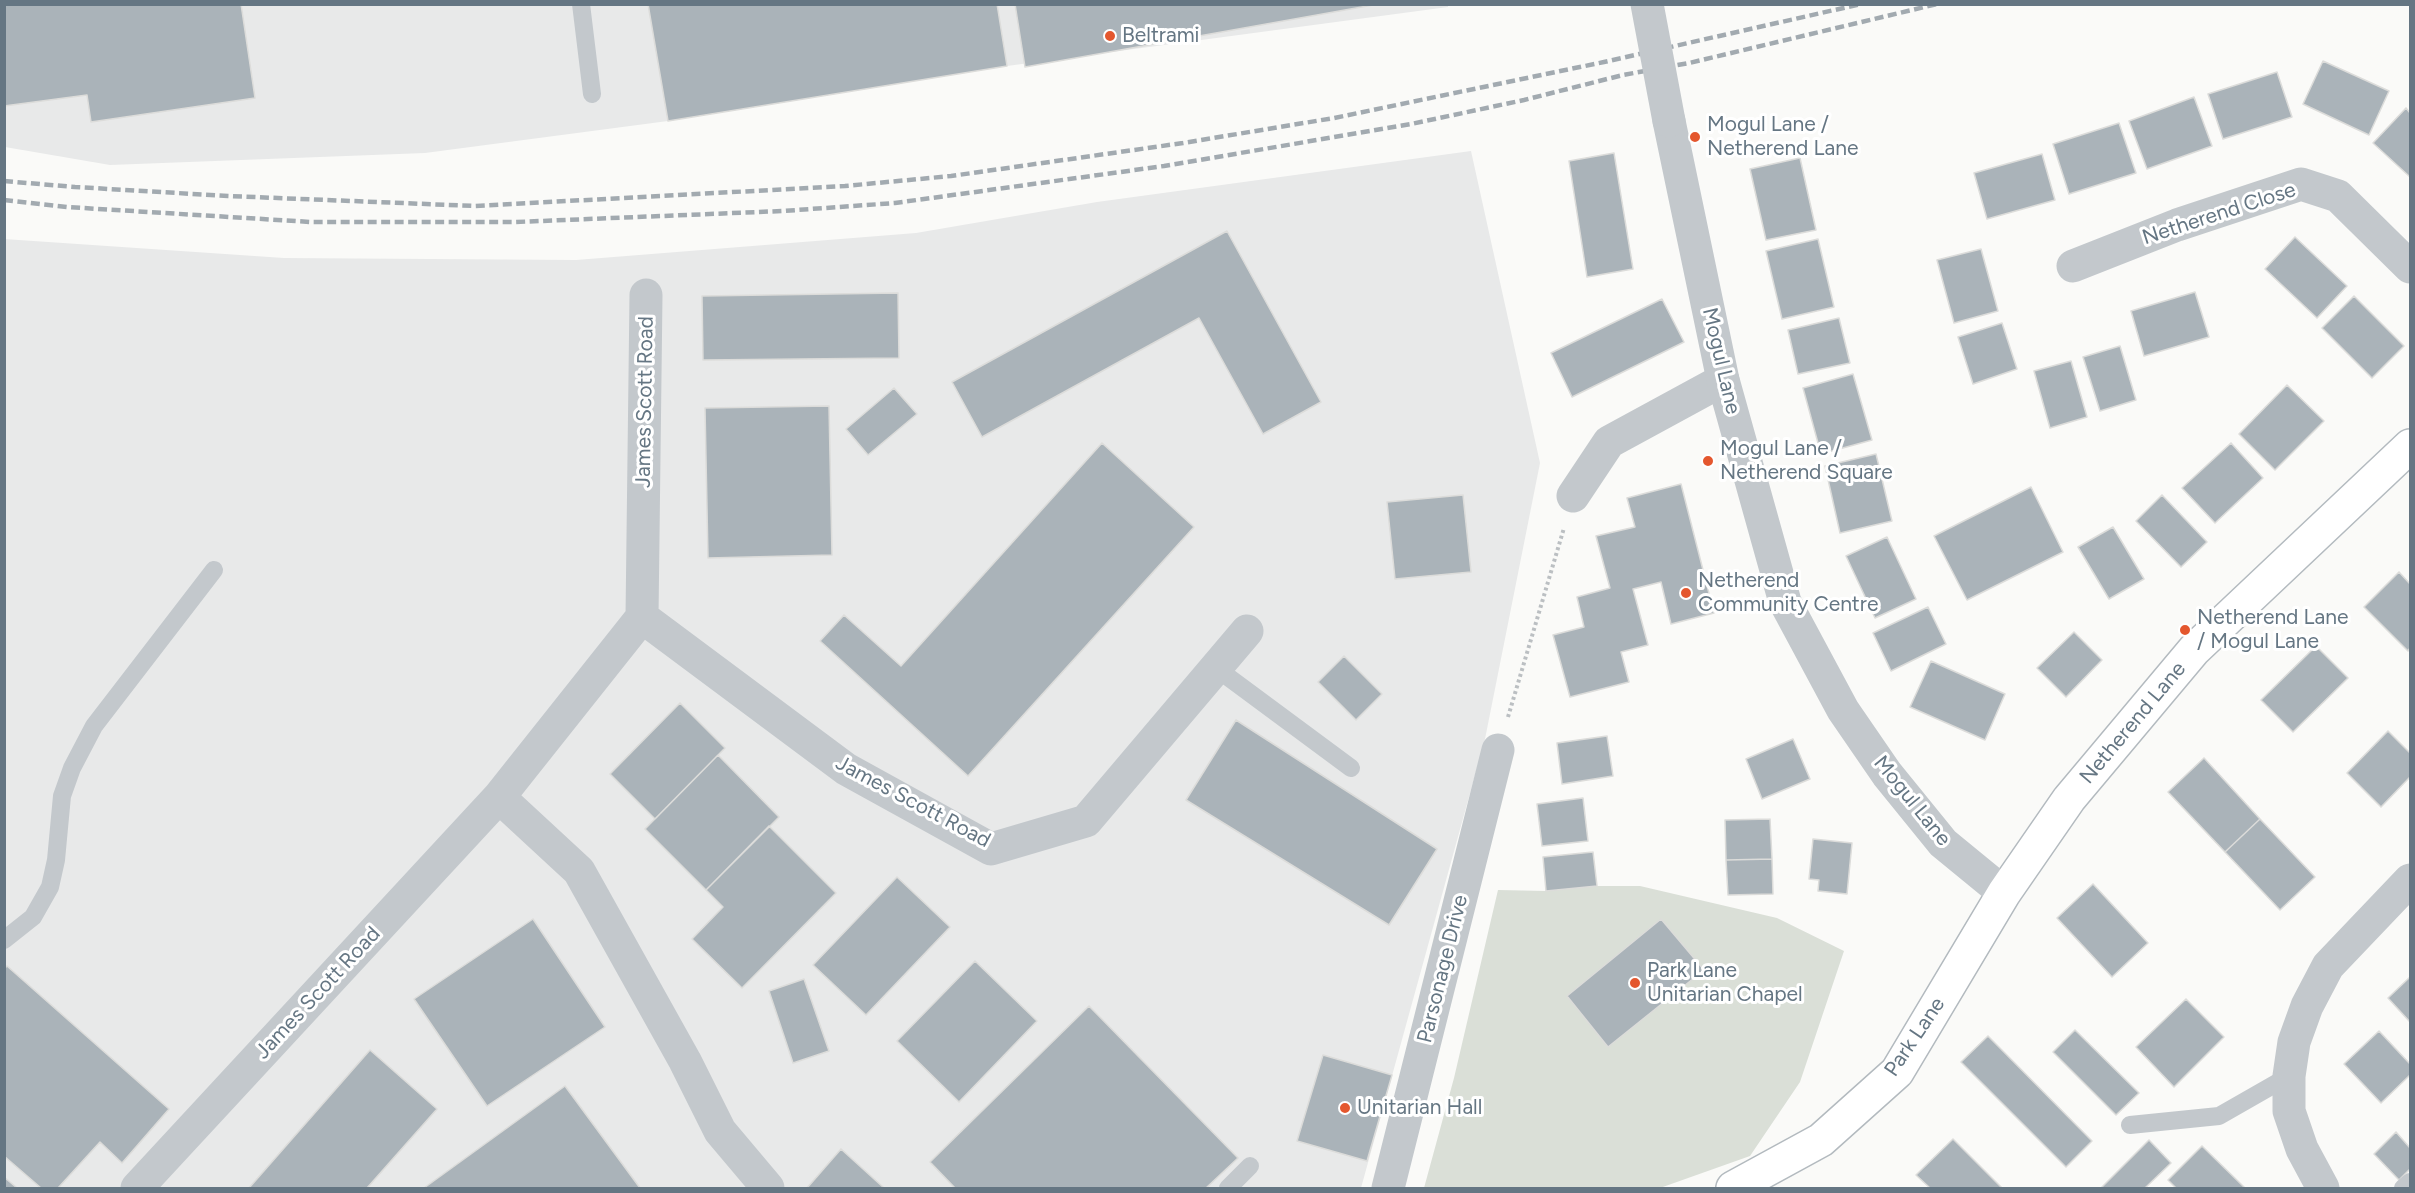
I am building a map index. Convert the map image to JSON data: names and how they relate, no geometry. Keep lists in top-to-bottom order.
{
  "streets": {
    "main road": ["Netherend Lane", "Park Lane"],
    "street": [
      "Netherend Close",
      "Mogul Lane",
      "James Scott Road",
      "Parsonage Drive"
    ]
  },
  "crossings": [
    ["Mogul Lane", "Netherend Lane"],
    ["Mogul Lane", "Park Lane"],
    ["Netherend Lane", "Park Lane"]
  ],
  "places": [
    "Beltrami",
    "Mogul Lane / Netherend Lane",
    "Mogul Lane / Netherend Square",
    "Netherend Community Centre",
    "Netherend Lane / Mogul Lane",
    "Park Lane Unitarian Chapel",
    "Unitarian Hall"
  ]
}
